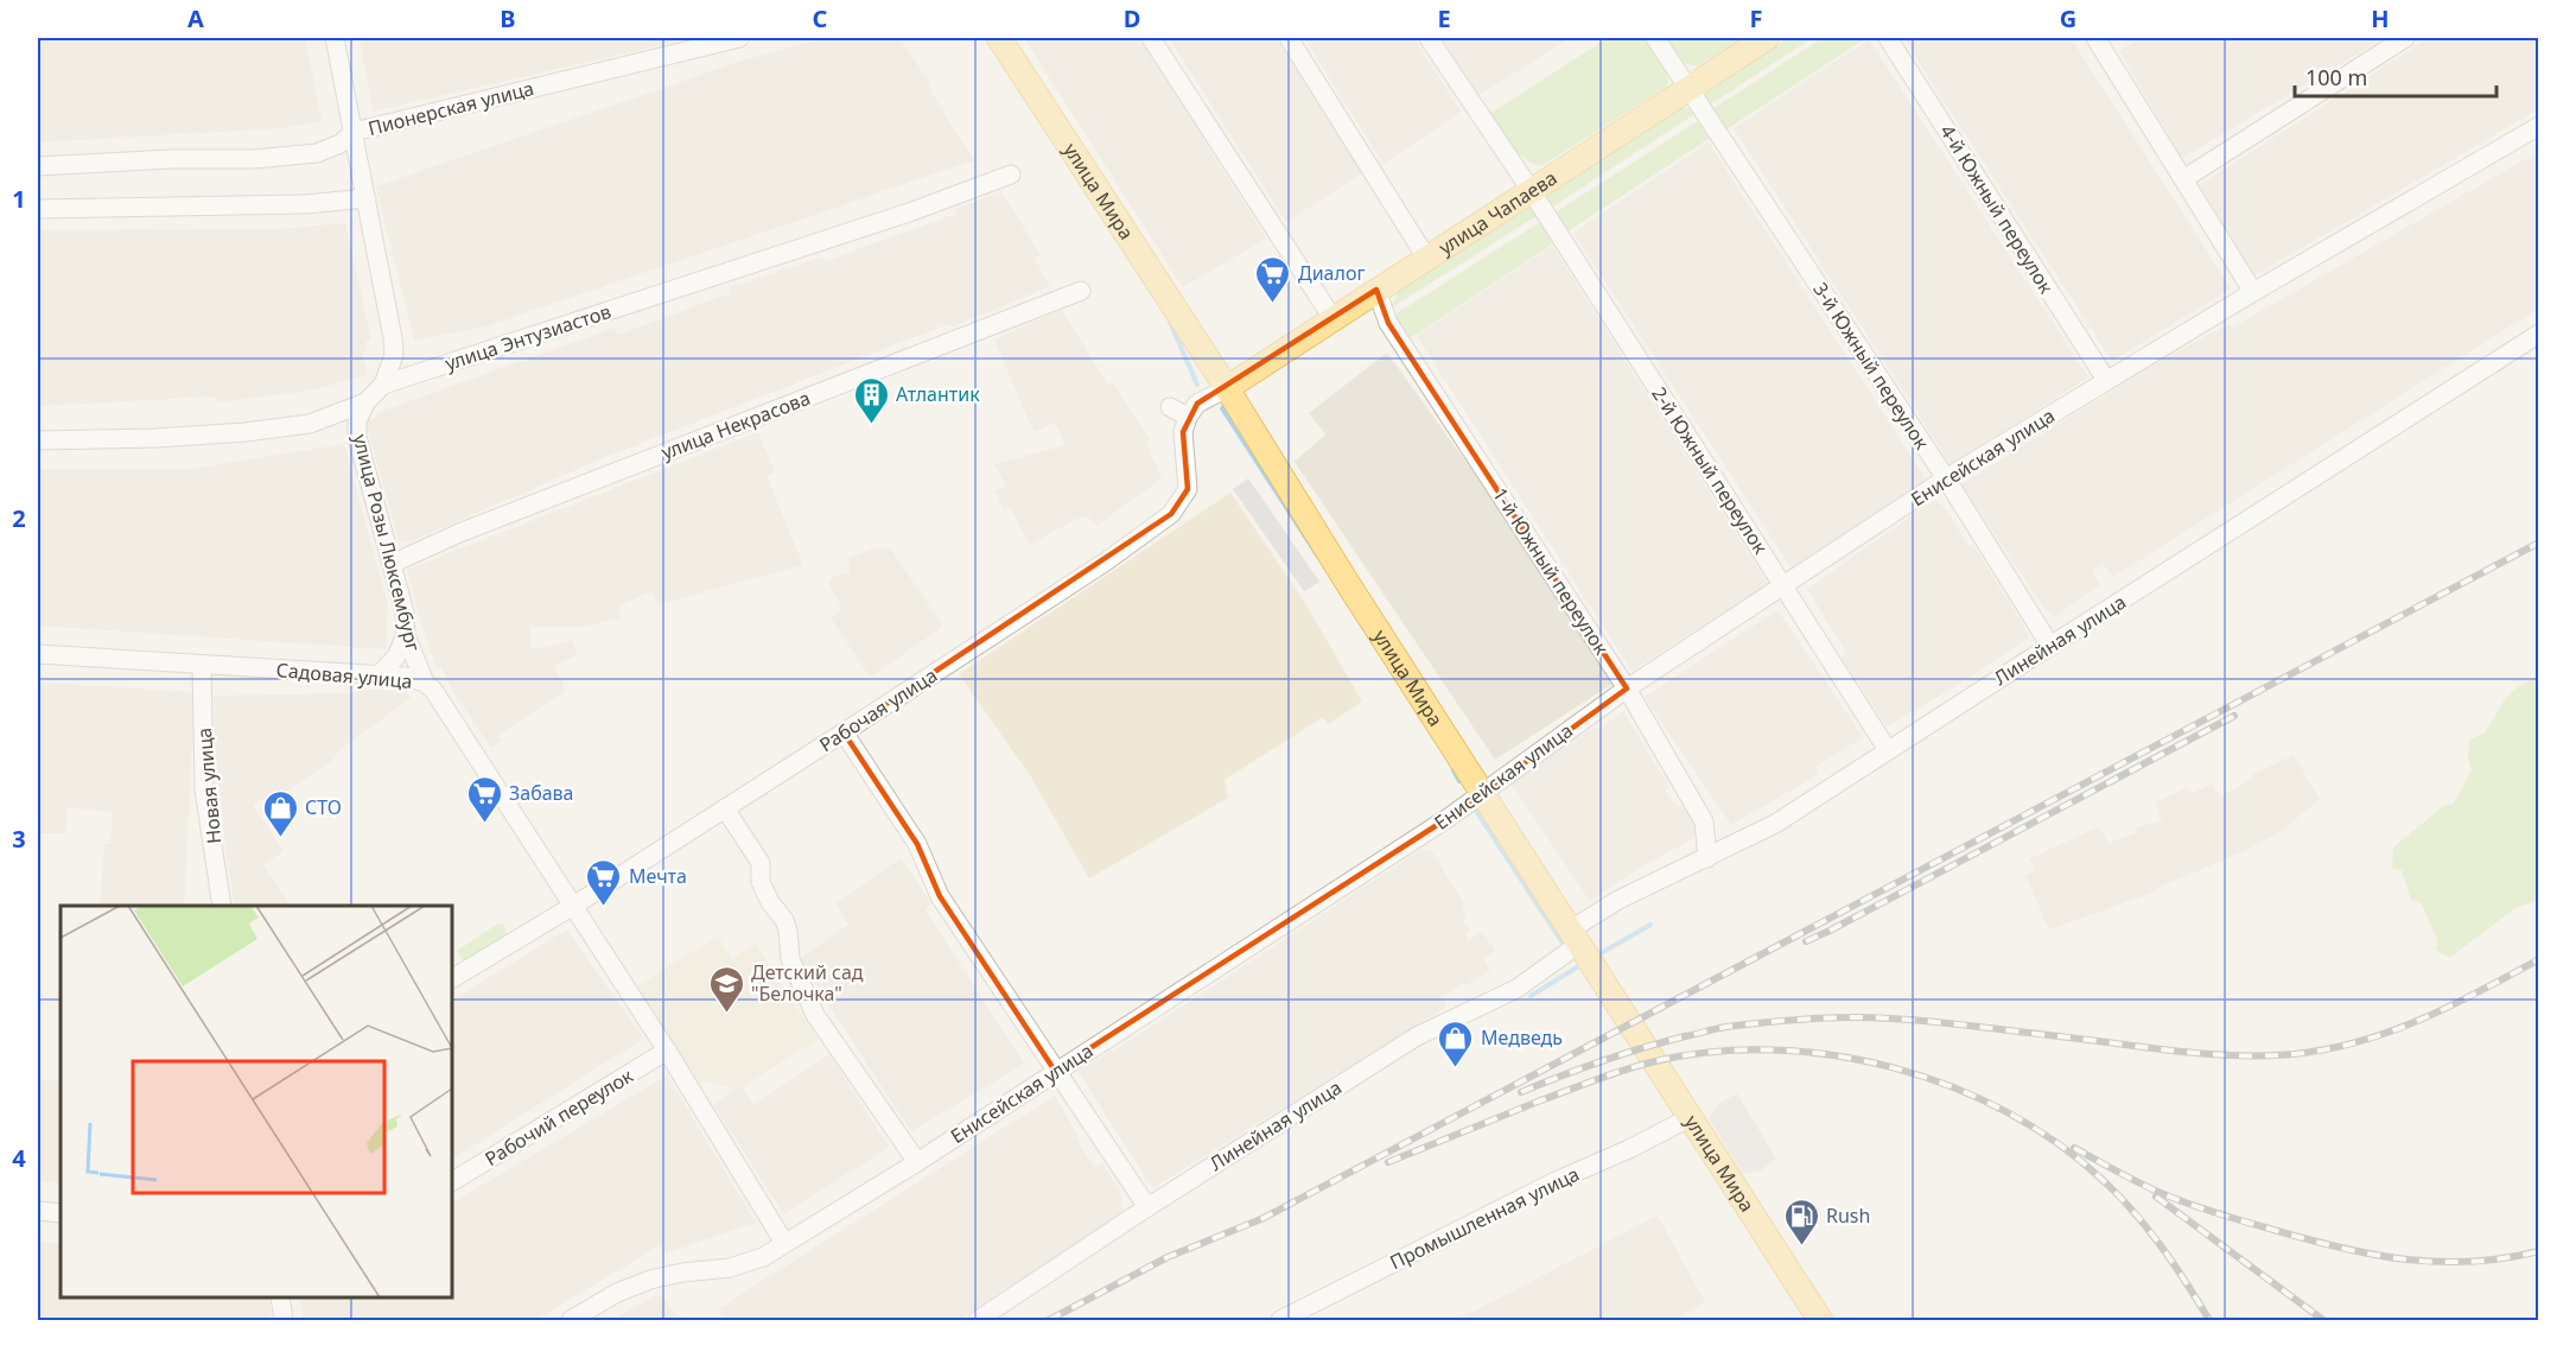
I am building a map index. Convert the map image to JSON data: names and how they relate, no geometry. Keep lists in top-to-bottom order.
{
  "streets": {
    "main road": ["улица Мира", "улица Чапаева"],
    "street": [
      "Пионерская улица",
      "4-й Южный переулок",
      "улица Энтузиастов",
      "3-й Южный переулок",
      "улица Некрасова",
      "Енисейская улица",
      "2-й Южный переулок",
      "улица Розы Люксембург",
      "1-й Южный переулок",
      "Линейная улица",
      "Садовая улица",
      "Рабочая улица",
      "Новая улица",
      "Рабочий переулок",
      "Промышленная улица"
    ]
  },
  "crossings": [
    ["улица Мира", "улица Чапаева"],
    ["улица Мира", "Енисейская улица"],
    ["улица Мира", "Линейная улица"],
    ["улица Мира", "Промышленная улица"],
    ["4-й Южный переулок", "Енисейская улица"],
    ["улица Чапаева", "3-й Южный переулок"],
    ["улица Чапаева", "2-й Южный переулок"],
    ["улица Чапаева", "1-й Южный переулок"],
    ["улица Энтузиастов", "улица Розы Люксембург"],
    ["3-й Южный переулок", "Енисейская улица"],
    ["3-й Южный переулок", "Линейная улица"],
    ["улица Некрасова", "улица Розы Люксембург"],
    ["Енисейская улица", "2-й Южный переулок"],
    ["Енисейская улица", "1-й Южный переулок"],
    ["Енисейская улица", "Садовая улица"],
    ["2-й Южный переулок", "Линейная улица"],
    ["улица Розы Люксембург", "Садовая улица"],
    ["1-й Южный переулок", "Линейная улица"],
    ["Садовая улица", "Рабочая улица"],
    ["Садовая улица", "Новая улица"],
    ["Садовая улица", "Рабочий переулок"]
  ],
  "places": {
    "supermarket": ["Диалог", "Забава", "Мечта"],
    "building": ["Атлантик"],
    "shop": ["СТО", "Медведь"],
    "school or university": ["Детский сад \"Белочка\""],
    "fuel station": ["Rush"]
  },
  "scale_bar": "100 m",
  "grid": {
    "columns": [
      "A",
      "B",
      "C",
      "D",
      "E",
      "F",
      "G",
      "H"
    ],
    "rows": [
      "1",
      "2",
      "3",
      "4"
    ]
  }
}
